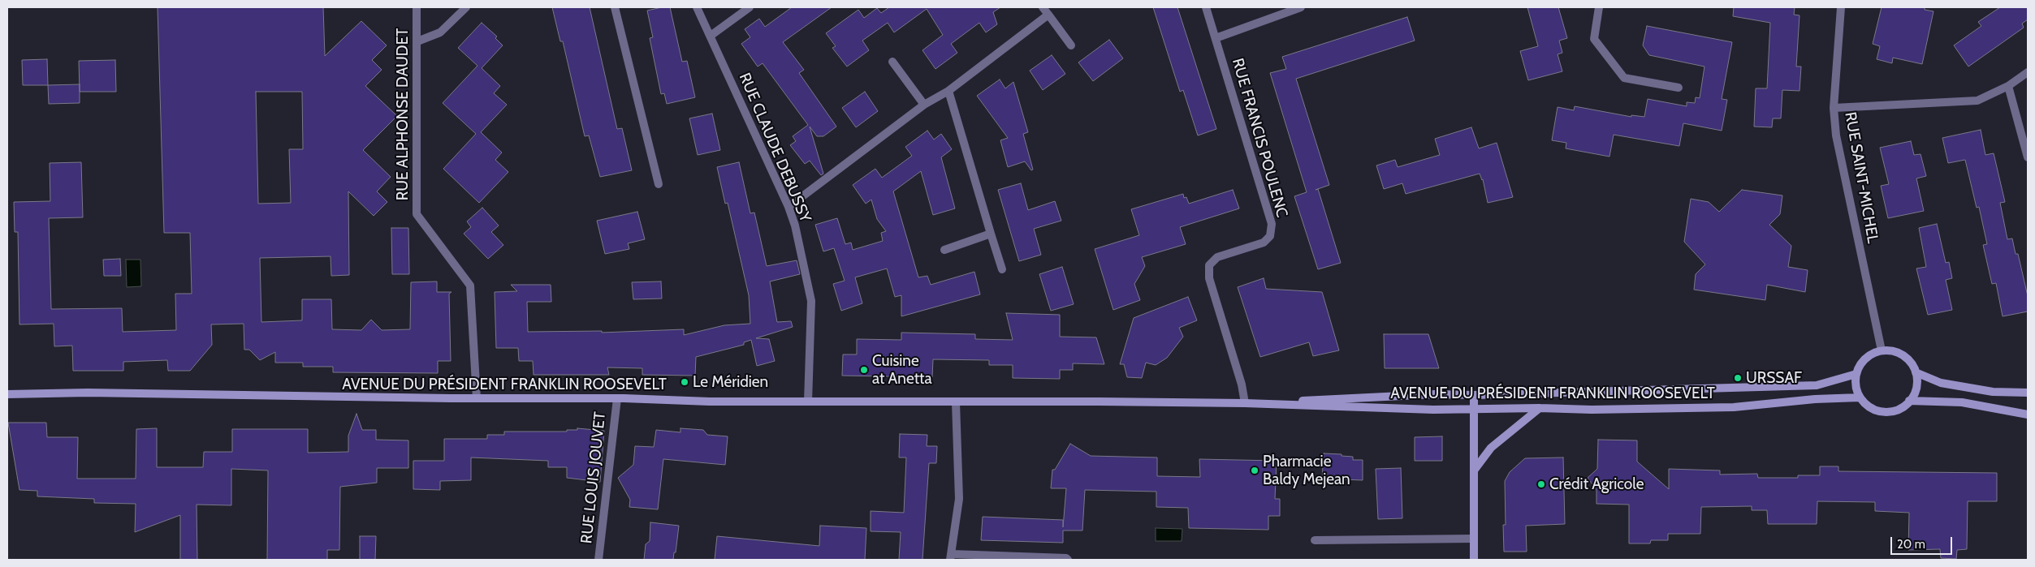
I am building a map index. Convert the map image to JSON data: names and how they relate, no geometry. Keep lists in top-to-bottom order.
{
  "streets": {
    "main road": ["AVENUE DU PRÉSIDENT FRANKLIN ROOSEVELT"],
    "street": [
      "RUE ALPHONSE DAUDET",
      "RUE FRANCIS POULENC",
      "RUE CLAUDE DEBUSSY",
      "RUE SAINT-MICHEL",
      "RUE LOUIS JOUVET"
    ]
  },
  "crossings": [
    ["RUE ALPHONSE DAUDET", "AVENUE DU PRÉSIDENT FRANKLIN ROOSEVELT"],
    ["RUE FRANCIS POULENC", "AVENUE DU PRÉSIDENT FRANKLIN ROOSEVELT"],
    ["RUE CLAUDE DEBUSSY", "AVENUE DU PRÉSIDENT FRANKLIN ROOSEVELT"],
    ["RUE SAINT-MICHEL", "AVENUE DU PRÉSIDENT FRANKLIN ROOSEVELT"],
    ["AVENUE DU PRÉSIDENT FRANKLIN ROOSEVELT", "RUE LOUIS JOUVET"]
  ],
  "places": [
    "Cuisine at Anetta",
    "URSSAF",
    "Le Méridien",
    "Pharmacie Baldy Mejean",
    "Crédit Agricole"
  ],
  "scale_bar": "20 m"
}
